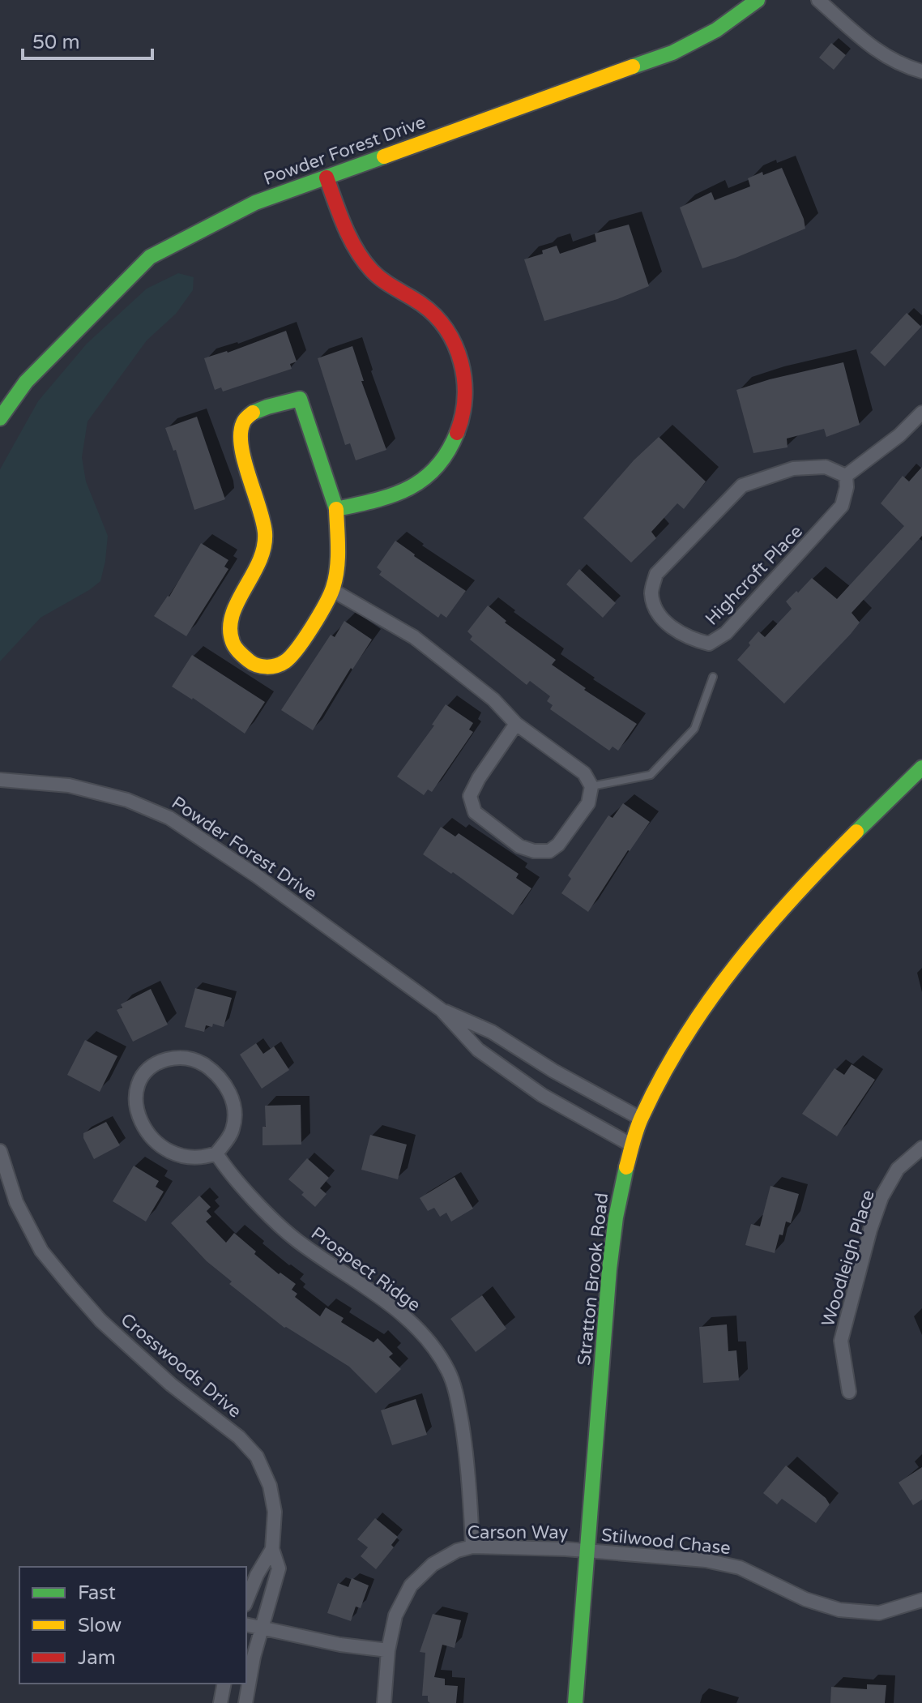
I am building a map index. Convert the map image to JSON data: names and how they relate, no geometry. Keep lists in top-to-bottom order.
{
  "streets": {
    "street": [
      "Powder Forest Drive",
      "Highcroft Place",
      "Woodleigh Place",
      "Prospect Ridge",
      "Stratton Brook Road",
      "Crosswoods Drive",
      "Carson Way",
      "Stilwood Chase"
    ]
  },
  "crossings": [
    ["Powder Forest Drive", "Stratton Brook Road"],
    ["Prospect Ridge", "Carson Way"],
    ["Stratton Brook Road", "Carson Way"],
    ["Stratton Brook Road", "Stilwood Chase"],
    ["Carson Way", "Stilwood Chase"]
  ],
  "legend": ["Fast", "Slow", "Jam"],
  "scale_bar": "50 m"
}
